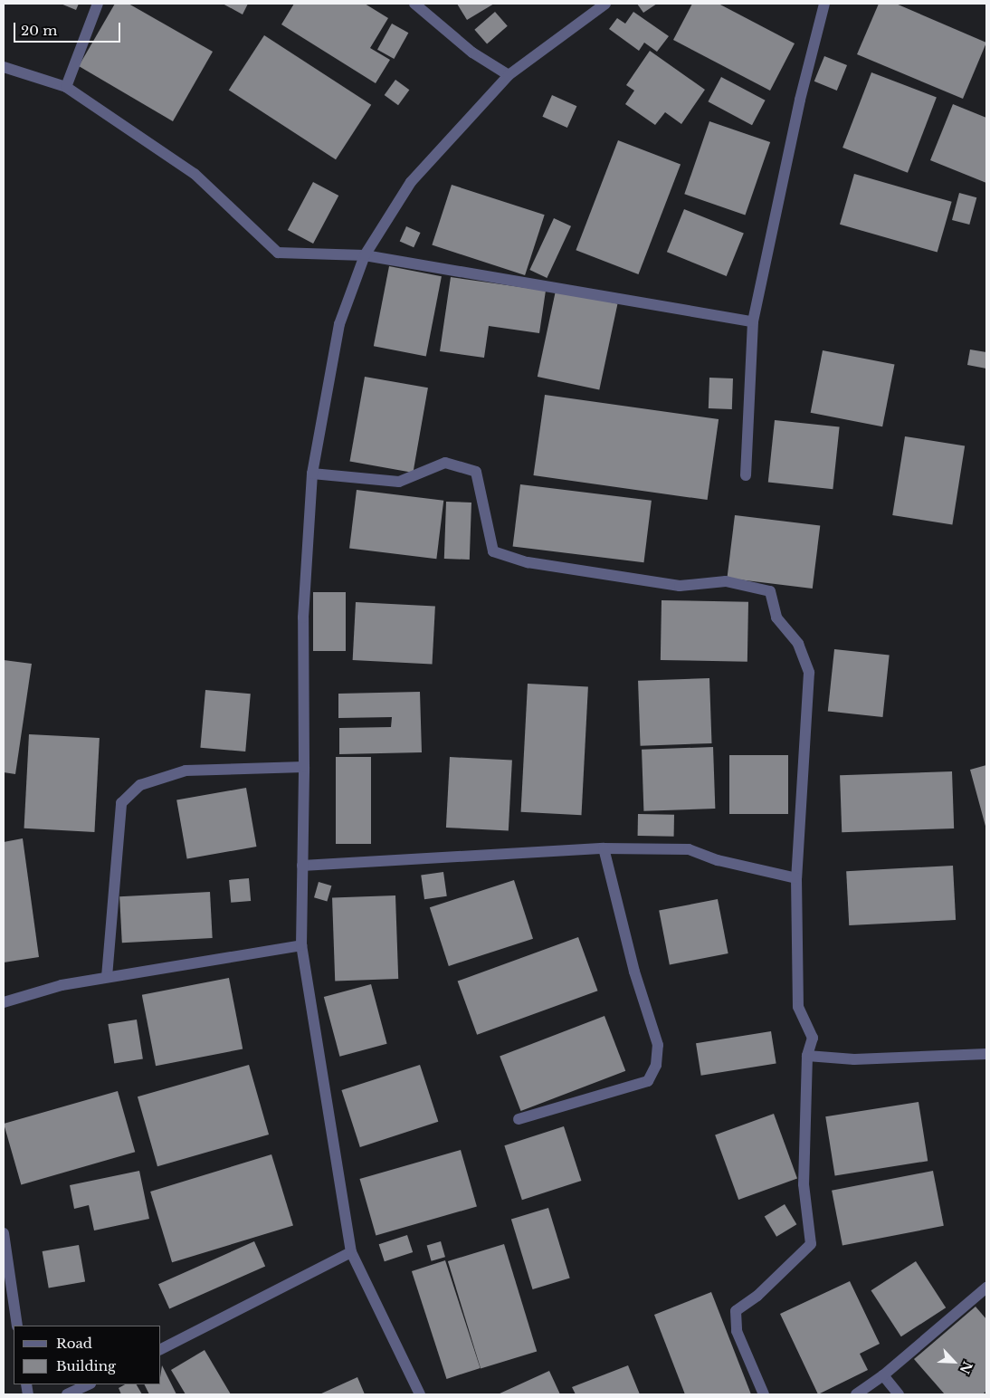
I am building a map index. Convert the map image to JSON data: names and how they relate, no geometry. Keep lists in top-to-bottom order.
{
  "legend": ["Road", "Building"],
  "scale_bar": "20 m",
  "north": "bottom right"
}
